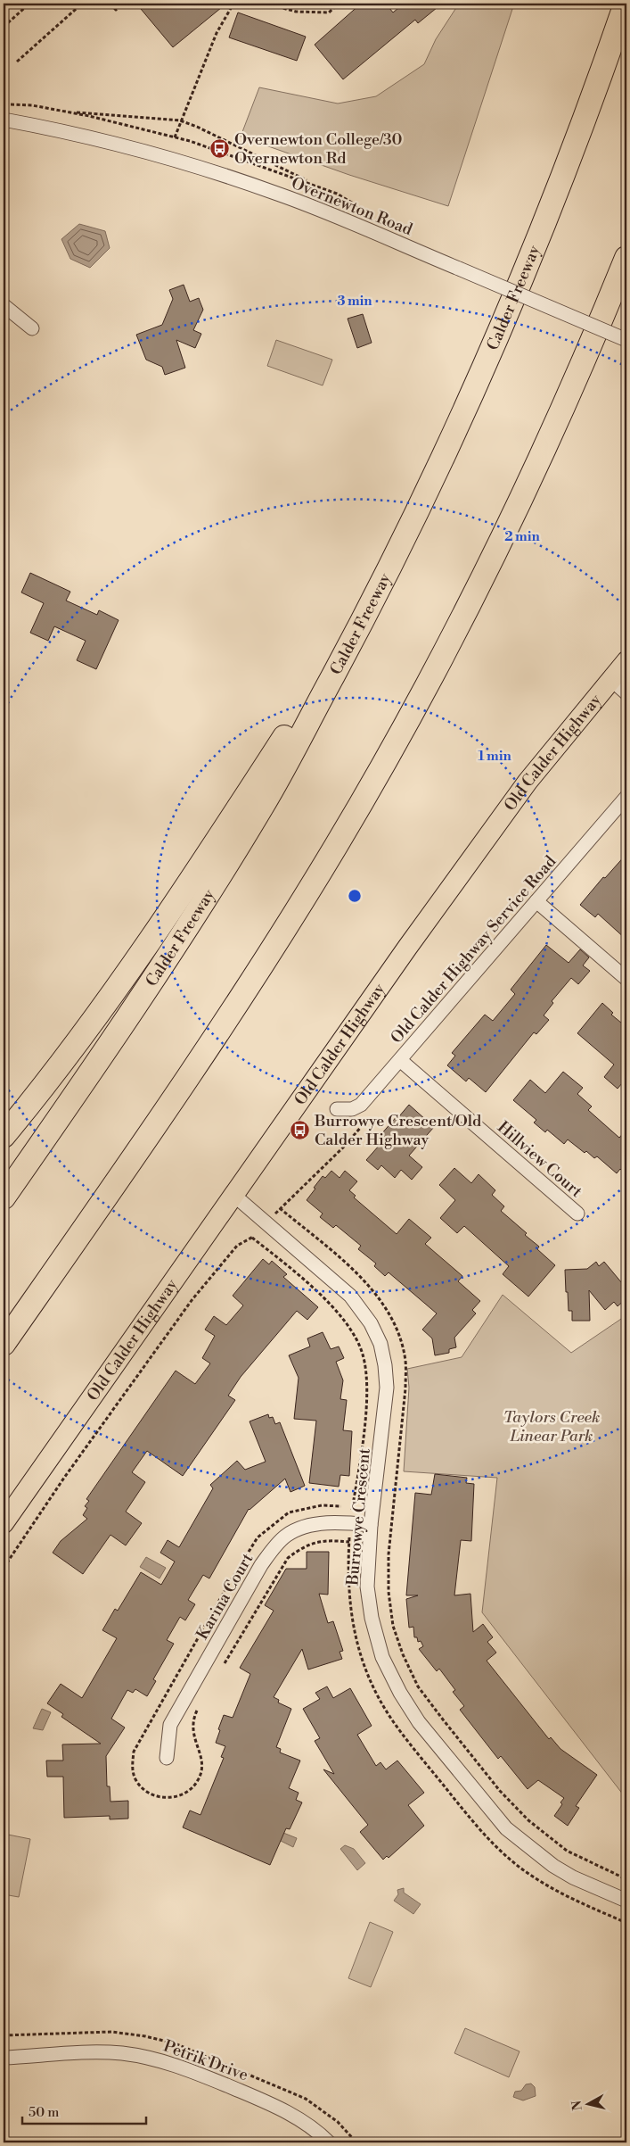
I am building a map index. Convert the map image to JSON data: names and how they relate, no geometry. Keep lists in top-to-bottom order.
{
  "streets": {
    "highway": ["Calder Freeway"],
    "main road": ["Old Calder Highway"],
    "street": [
      "Overnewton Road",
      "Old Calder Highway Service Road",
      "Hillview Court",
      "Burrowye Crescent",
      "Karina Court",
      "Petrik Drive"
    ]
  },
  "crossings": [
    ["Old Calder Highway", "Burrowye Crescent"],
    ["Old Calder Highway Service Road", "Hillview Court"],
    ["Burrowye Crescent", "Karina Court"]
  ],
  "parks": ["Taylors Creek Linear Park"],
  "places": {
    "bus stop": ["Overnewton College/30 Overnewton Rd", "Burrowye Crescent/Old Calder Highway"]
  },
  "scale_bar": "50 m",
  "north": "left",
  "rings": ["3 min", "2 min", "1 min"]
}
